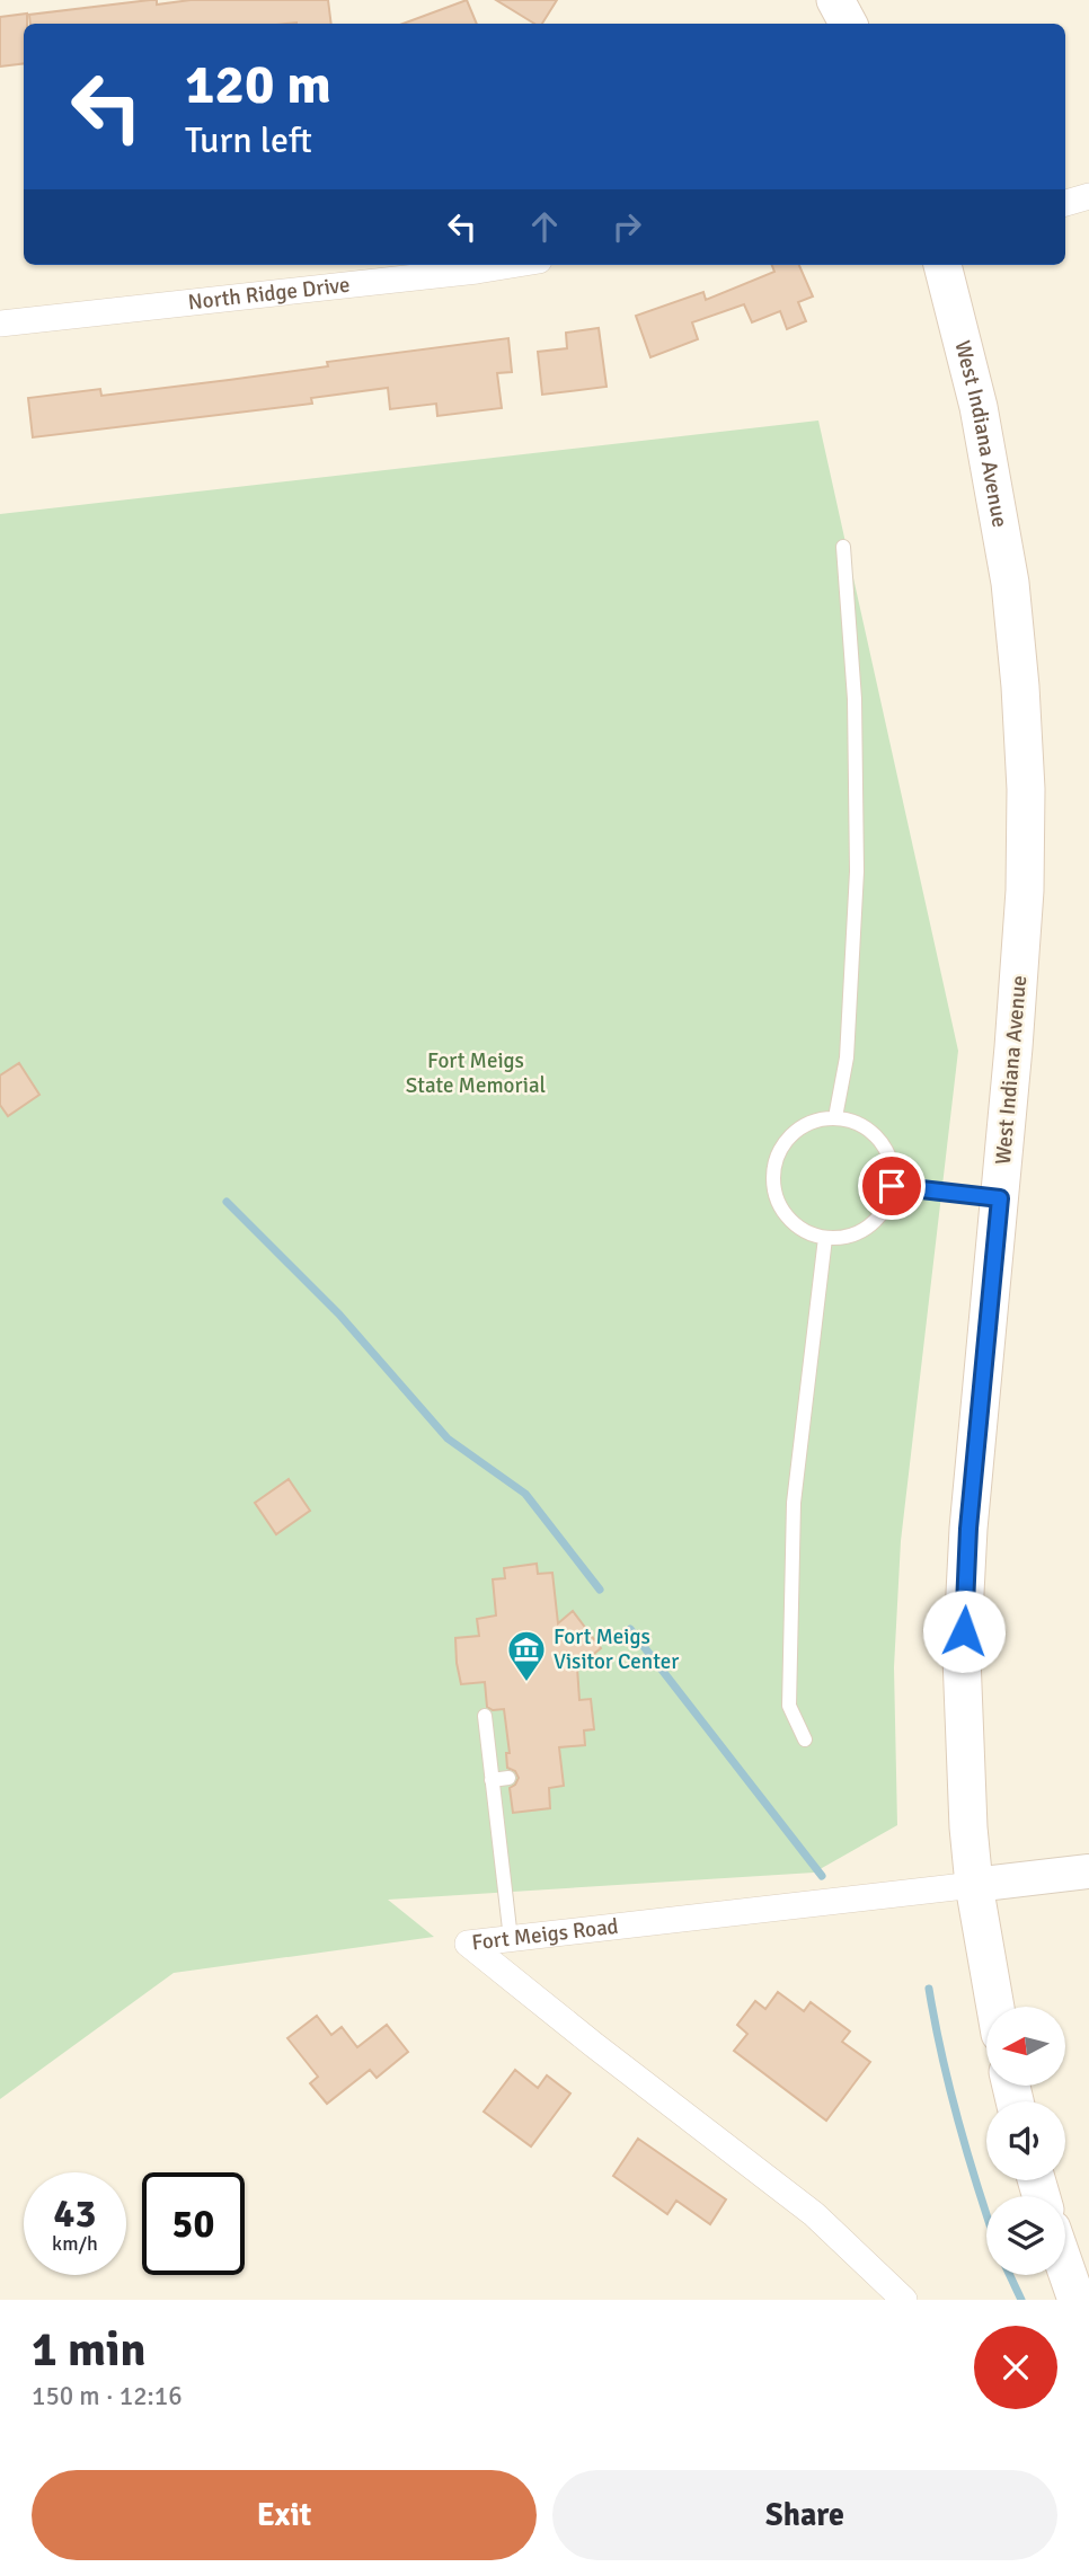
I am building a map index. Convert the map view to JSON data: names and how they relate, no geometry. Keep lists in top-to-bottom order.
{
  "streets": {
    "main road": ["West Indiana Avenue"],
    "street": ["North Ridge Drive", "Fort Meigs Road"]
  },
  "crossings": [
    ["West Indiana Avenue", "Fort Meigs Road"]
  ],
  "parks": ["Fort Meigs State Memorial"],
  "places": {
    "museum": ["Fort Meigs Visitor Center"]
  },
  "north": "left",
  "page": {
    "turn": ["120 m", "Turn left"],
    "speed": "43 km/h",
    "limit": "50",
    "heading": ["1 min", "150 m · 12:16"],
    "buttons": ["Exit", "Share"]
  }
}
